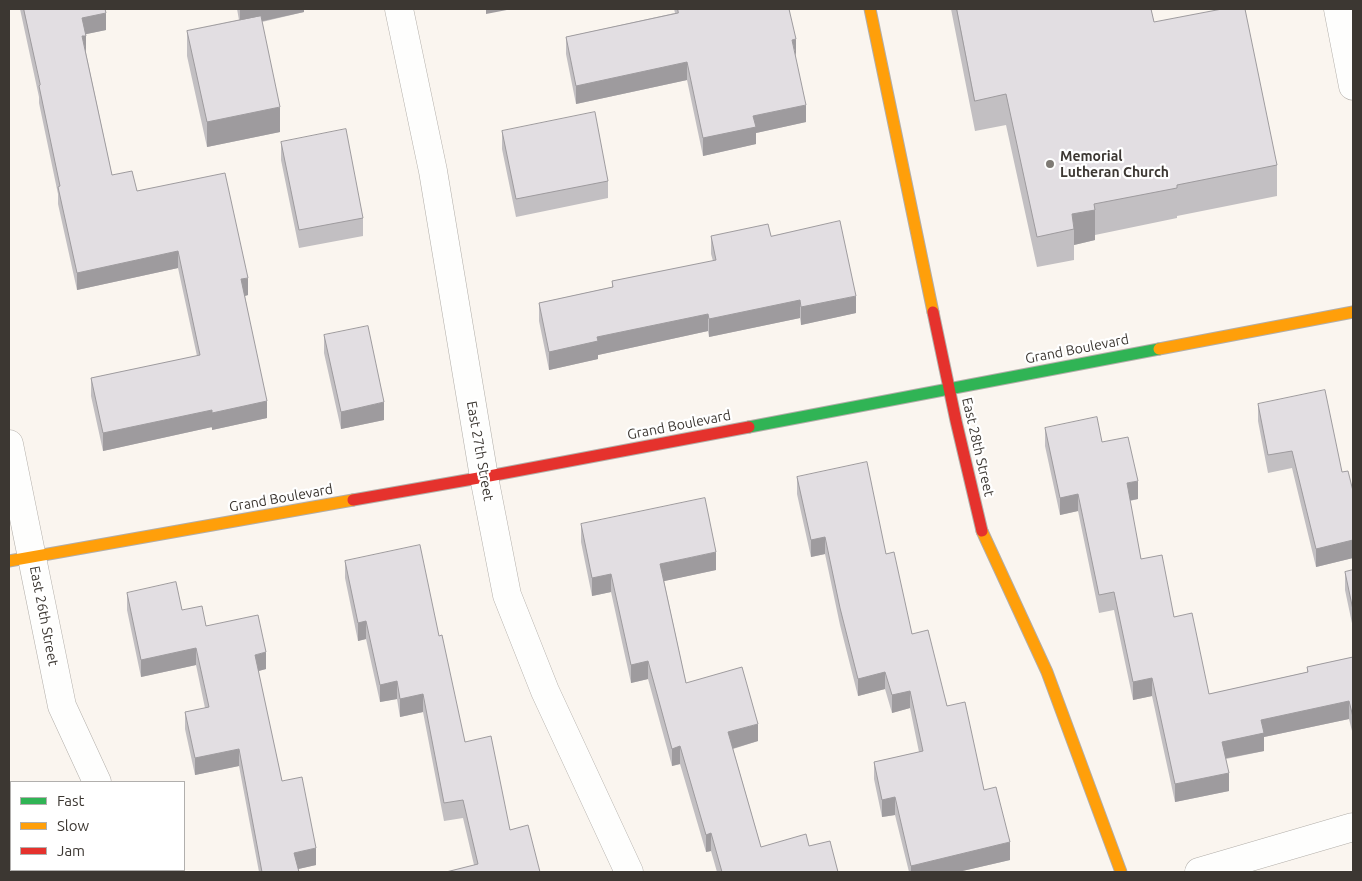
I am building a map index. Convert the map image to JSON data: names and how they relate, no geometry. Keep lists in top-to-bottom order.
{
  "streets": {
    "main road": ["Grand Boulevard", "East 28th Street"],
    "street": ["East 27th Street", "East 26th Street"]
  },
  "crossings": [
    ["Grand Boulevard", "East 28th Street"],
    ["Grand Boulevard", "East 27th Street"],
    ["Grand Boulevard", "East 26th Street"]
  ],
  "places": ["Memorial Lutheran Church"],
  "legend": ["Fast", "Slow", "Jam"]
}
